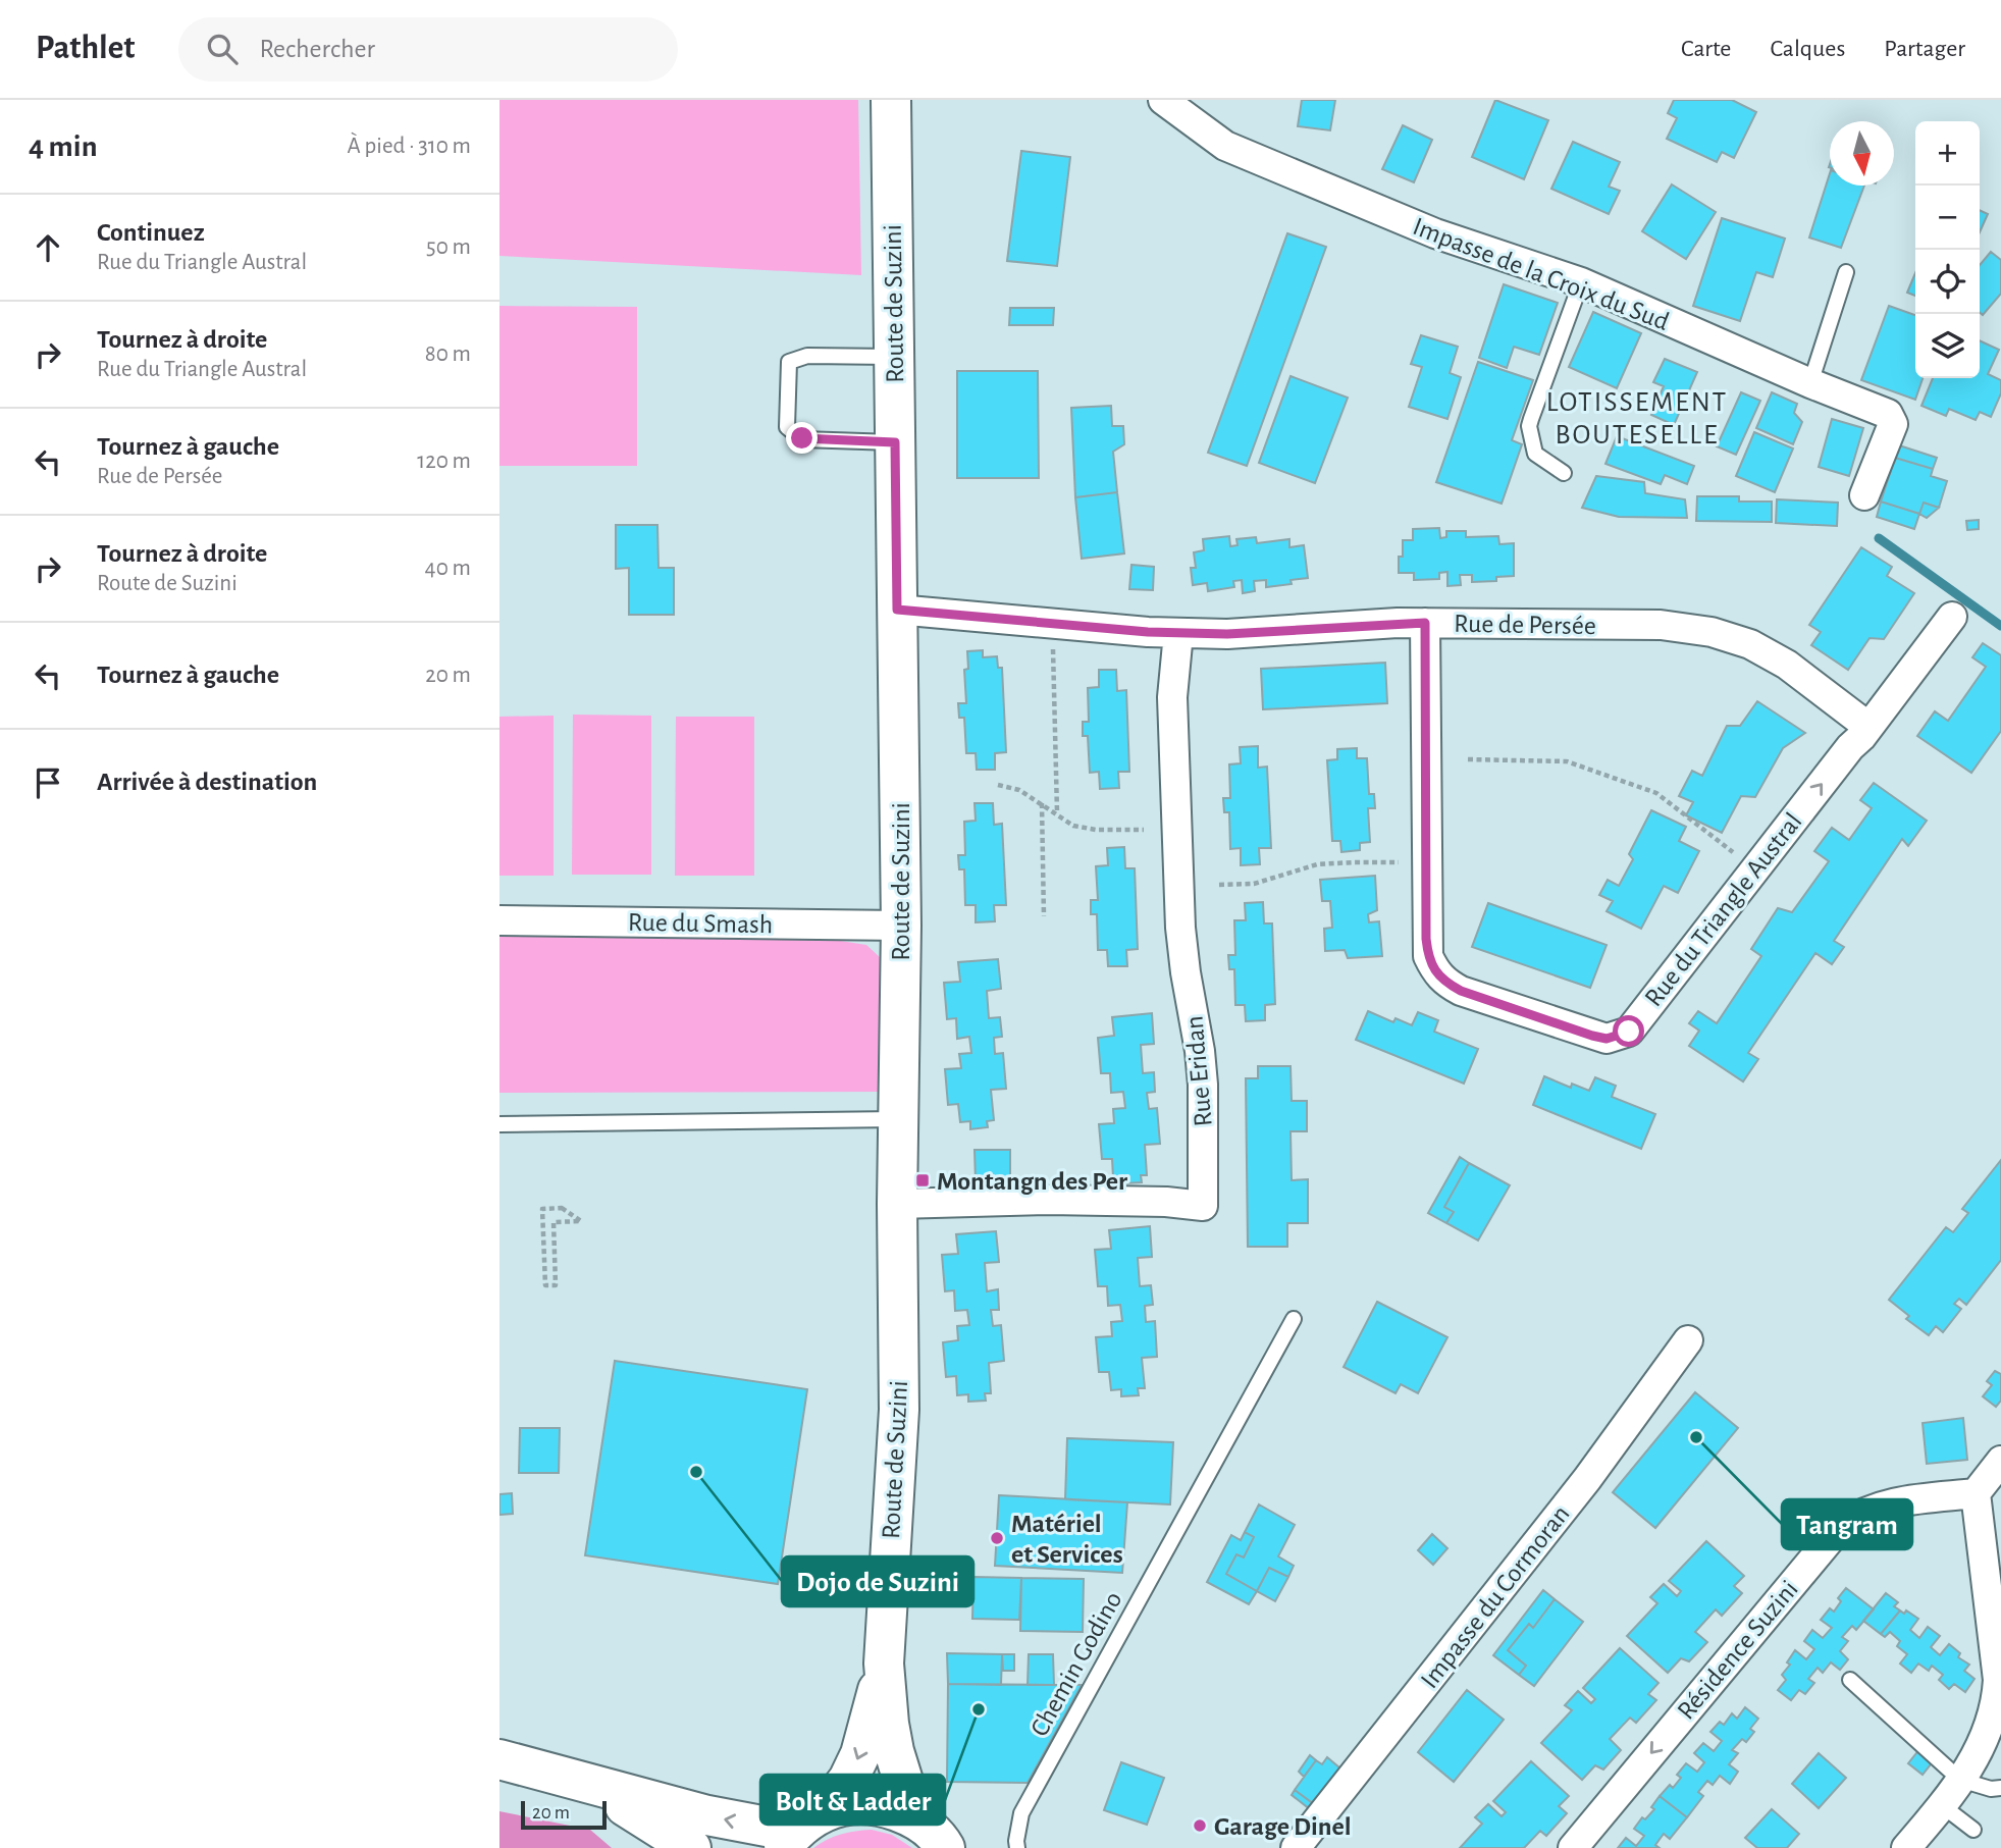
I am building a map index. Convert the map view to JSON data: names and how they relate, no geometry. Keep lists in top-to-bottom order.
{
  "streets": {
    "street": [
      "Impasse de la Croix du Sud",
      "Route de Suzini",
      "Rue de Persée",
      "Rue du Triangle Austral",
      "Rue du Smash",
      "Rue Eridan",
      "Impasse du Cormoran",
      "Résidence Suzini"
    ],
    "lane": ["Chemin Godino"]
  },
  "crossings": [
    ["Route de Suzini", "Rue de Persée"],
    ["Route de Suzini", "Rue du Smash"],
    ["Route de Suzini", "Rue Eridan"],
    ["Rue de Persée", "Rue du Triangle Austral"],
    ["Rue de Persée", "Rue Eridan"]
  ],
  "one_way": ["Résidence Suzini"],
  "districts": ["LOTISSEMENT BOUTESELLE"],
  "places": {
    "transit": ["Montangn des Per"],
    "other": [
      "Tangram",
      "Dojo de Suzini",
      "Matériel et Services",
      "Bolt & Ladder",
      "Garage Dinel"
    ]
  },
  "scale_bar": "20 m",
  "north": "bottom",
  "page": {
    "header": "Pathlet",
    "search": "Rechercher",
    "nav": ["Carte", "Calques", "Partager"],
    "heading": ["4 min", "À pied · 310 m"],
    "map_buttons": ["+", "−"],
    "list": [
      ["Continuez", "Rue du Triangle Austral", "50 m"],
      ["Tournez à droite", "Rue du Triangle Austral", "80 m"],
      ["Tournez à gauche", "Rue de Persée", "120 m"],
      ["Tournez à droite", "Route de Suzini", "40 m"],
      ["Tournez à gauche", "20 m"],
      "Arrivée à destination"
    ],
    "scale": "20 m"
  }
}
